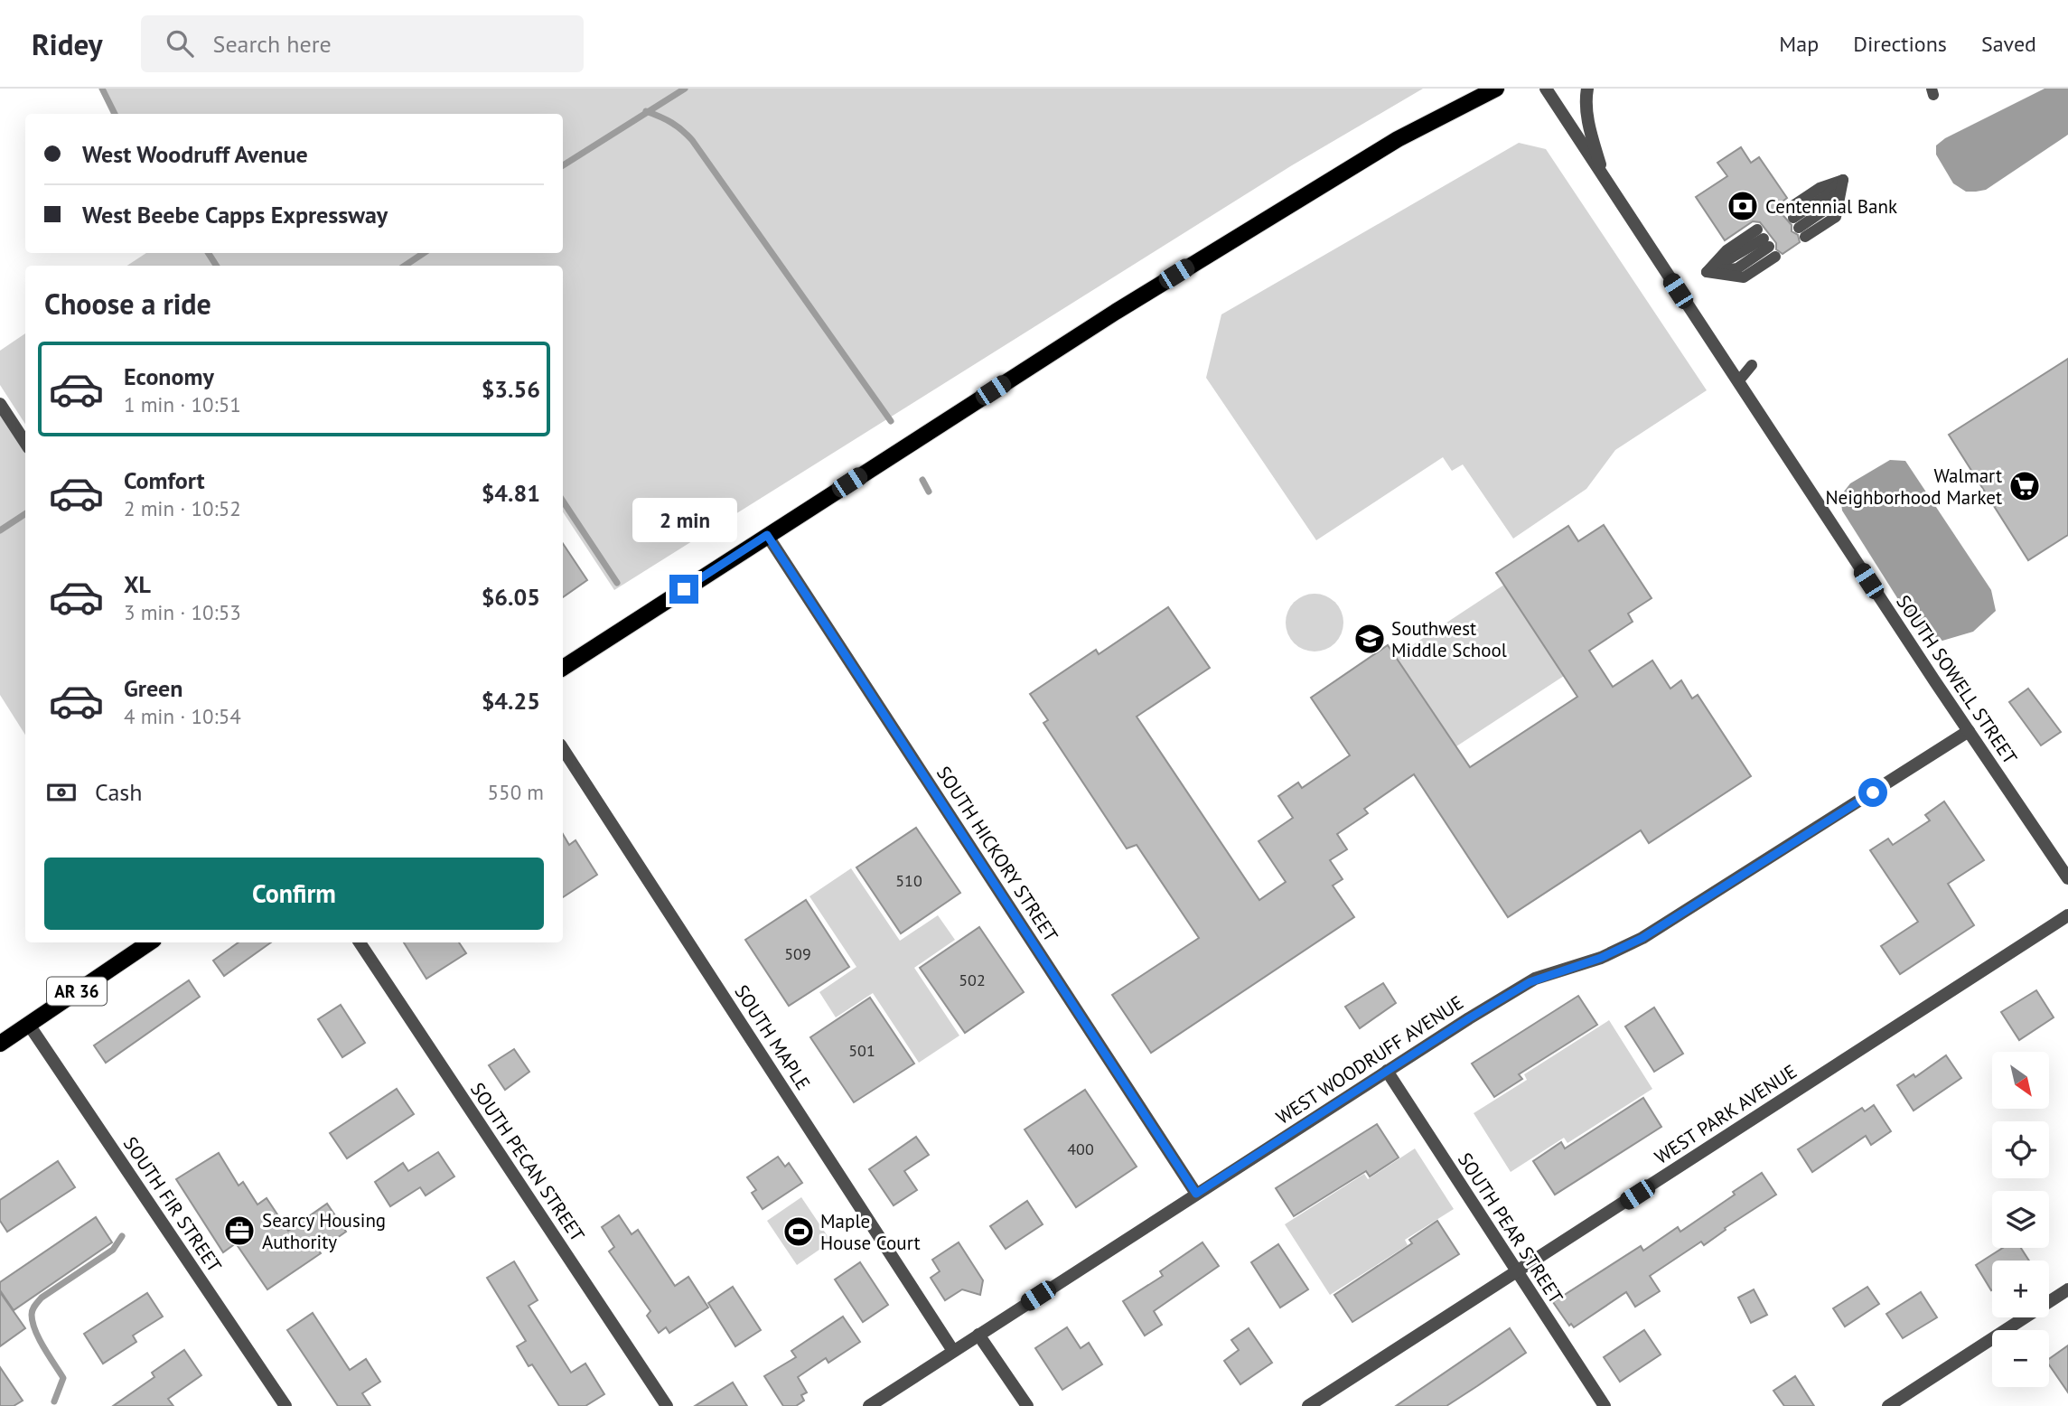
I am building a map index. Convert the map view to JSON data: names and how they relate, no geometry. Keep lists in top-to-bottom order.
{
  "streets": {
    "main road": ["AR 36"],
    "street": [
      "SOUTH SOWELL STREET",
      "SOUTH HICKORY STREET",
      "SOUTH MAPLE",
      "WEST WOODRUFF AVENUE",
      "WEST PARK AVENUE",
      "SOUTH PECAN STREET",
      "SOUTH FIR STREET",
      "SOUTH PEAR STREET"
    ]
  },
  "crossings": [
    ["SOUTH SOWELL STREET", "WEST WOODRUFF AVENUE"],
    ["SOUTH HICKORY STREET", "WEST WOODRUFF AVENUE"],
    ["AR 36", "SOUTH FIR STREET"],
    ["SOUTH MAPLE", "WEST WOODRUFF AVENUE"],
    ["WEST WOODRUFF AVENUE", "SOUTH PEAR STREET"],
    ["WEST PARK AVENUE", "SOUTH PEAR STREET"]
  ],
  "places": {
    "bank": ["Centennial Bank"],
    "supermarket": ["Walmart Neighborhood Market"],
    "school or university": ["Southwest Middle School"],
    "office": ["Searcy Housing Authority"],
    "sports": ["Maple House Court"]
  },
  "house_numbers": [
    "510",
    "509",
    "502",
    "501",
    "400"
  ],
  "north": "bottom right",
  "page": {
    "header": "Ridey",
    "search": "Search here",
    "nav": ["Map", "Directions", "Saved"],
    "banner": ["West Woodruff Avenue", "West Beebe Capps Expressway"],
    "heading": "Choose a ride",
    "list": [
      {
        "name": "Economy",
        "note": "1 min · 10:51",
        "value": "$3.56"
      },
      {
        "name": "Comfort",
        "note": "2 min · 10:52",
        "value": "$4.81"
      },
      {
        "name": "XL",
        "note": "3 min · 10:53",
        "value": "$6.05"
      },
      {
        "name": "Green",
        "note": "4 min · 10:54",
        "value": "$4.25"
      }
    ],
    "bubble": "2 min",
    "pay": ["Cash", "550 m"],
    "buttons": "Confirm",
    "map_buttons": ["+", "−"]
  }
}
